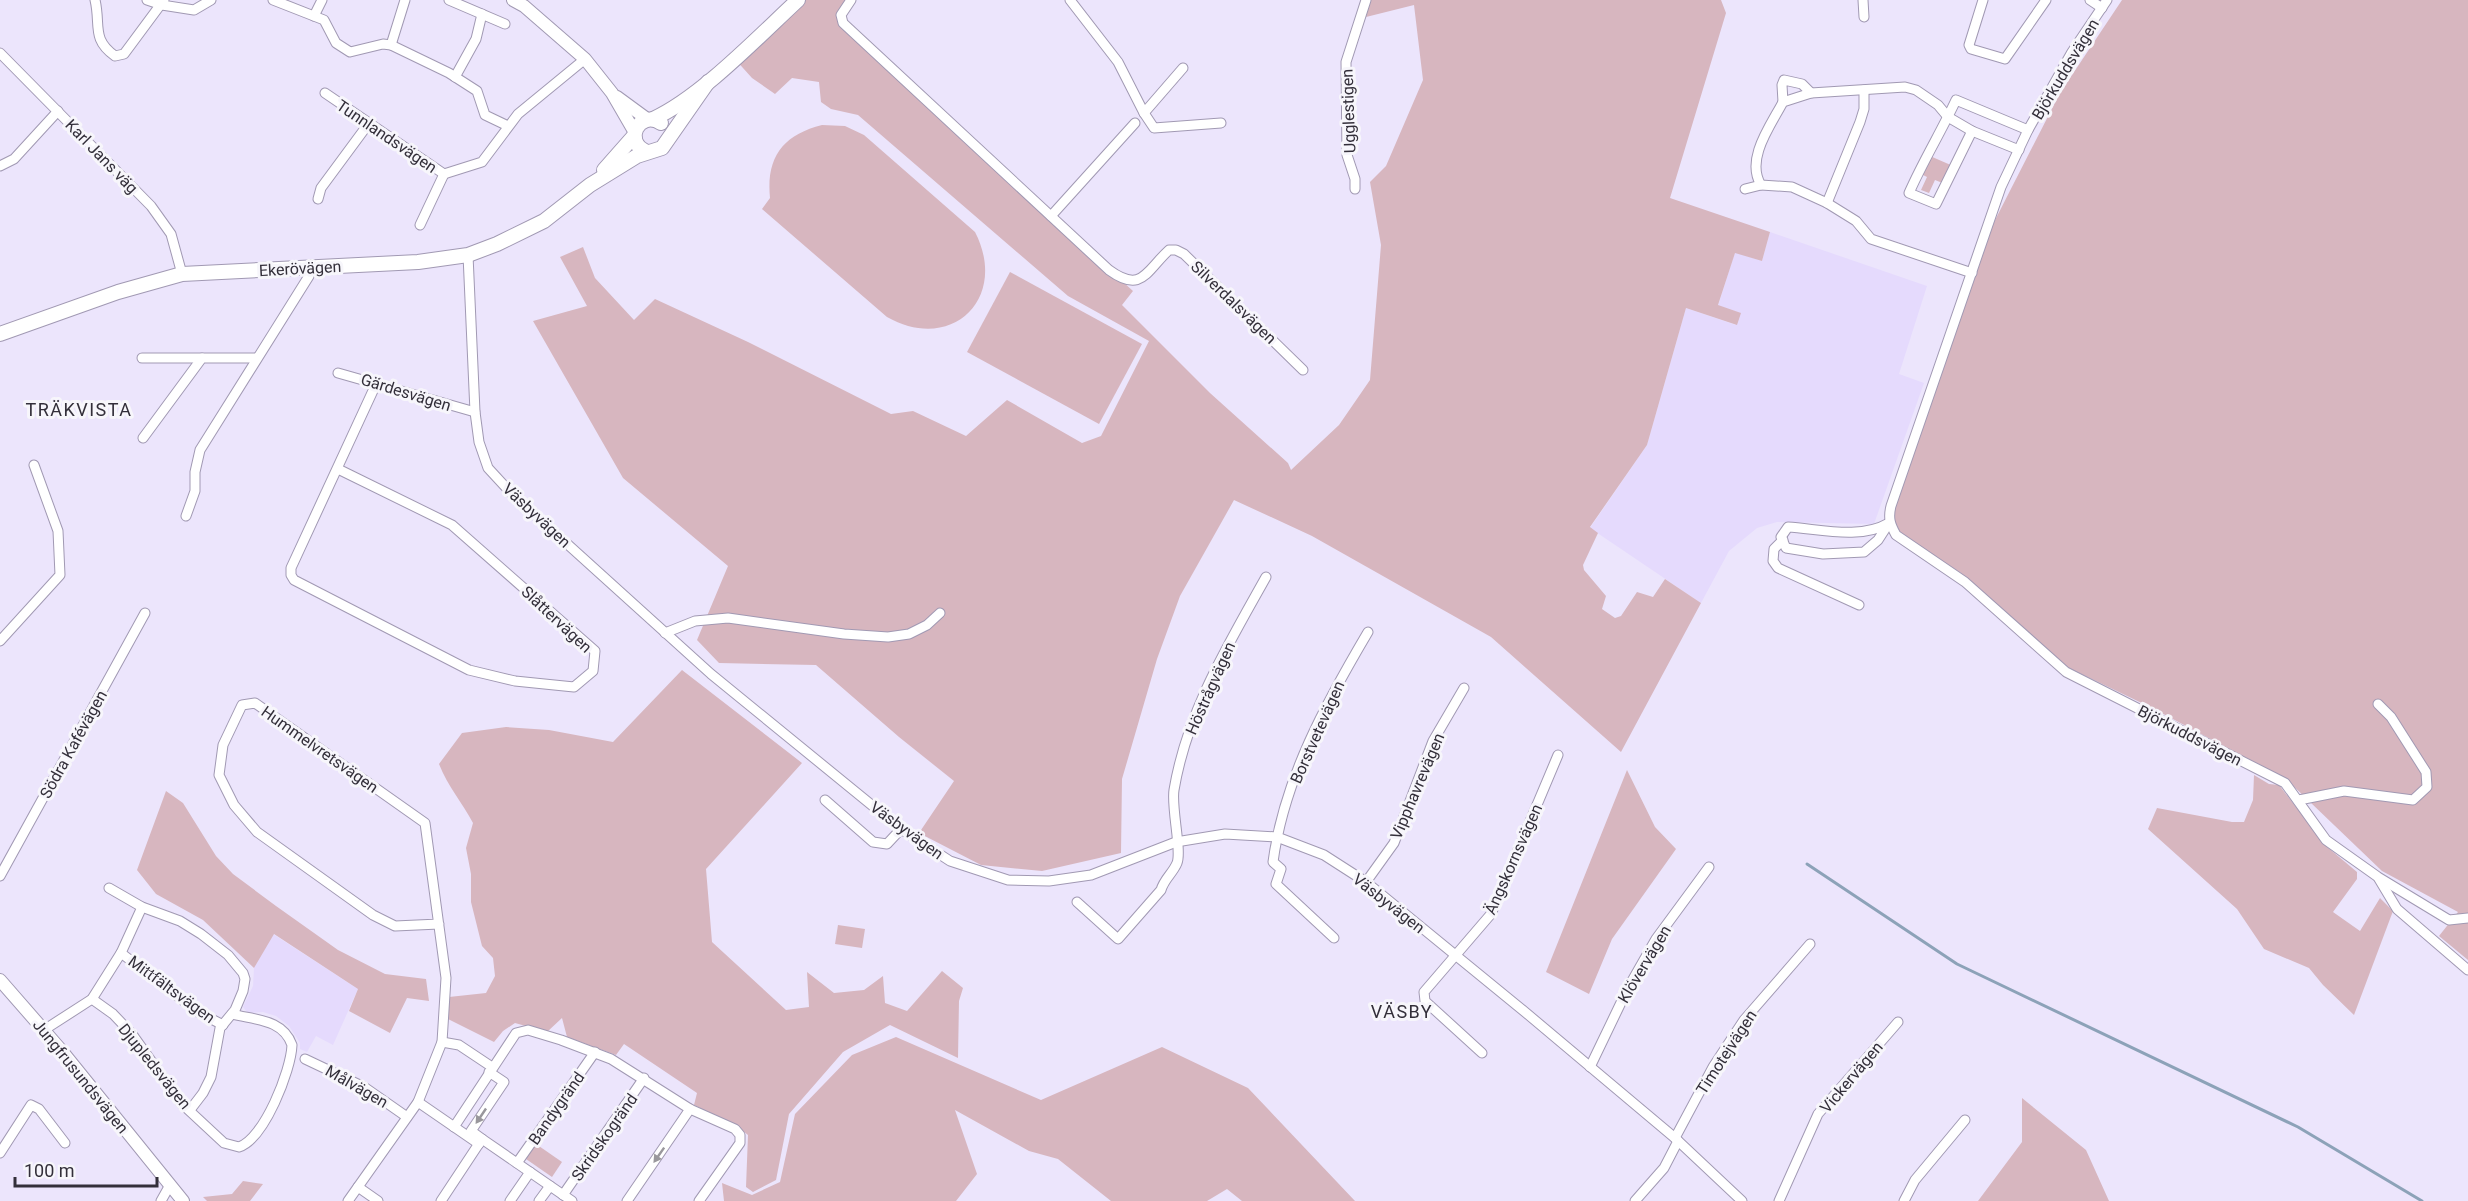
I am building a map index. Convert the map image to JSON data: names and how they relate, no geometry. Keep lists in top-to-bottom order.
{
  "streets": {
    "main road": ["Ekerövägen"],
    "street": [
      "Björkuddsvägen",
      "Ugglestigen",
      "Tunnlandsvägen",
      "Karl Jans väg",
      "Silverdalsvägen",
      "Gärdesvägen",
      "Väsbyvägen",
      "Slåttervägen",
      "Höstrågvägen",
      "Borstvetevägen",
      "Södra Kafévägen",
      "Hummelvretsvägen",
      "Vipphavrevägen",
      "Ängskornsvägen",
      "Klövervägen",
      "Mittfältsvägen",
      "Timotejvägen",
      "Djupledsvägen",
      "Jungfrusundsvägen",
      "Vickervägen",
      "Målvägen",
      "Bandygränd",
      "Skridskogränd"
    ]
  },
  "crossings": [
    ["Karl Jans väg", "Ekerövägen"],
    ["Ekerövägen", "Väsbyvägen"],
    ["Gärdesvägen", "Väsbyvägen"],
    ["Gärdesvägen", "Slåttervägen"],
    ["Väsbyvägen", "Höstrågvägen"],
    ["Väsbyvägen", "Borstvetevägen"],
    ["Väsbyvägen", "Vipphavrevägen"],
    ["Väsbyvägen", "Ängskornsvägen"],
    ["Väsbyvägen", "Klövervägen"],
    ["Väsbyvägen", "Timotejvägen"],
    ["Hummelvretsvägen", "Målvägen"]
  ],
  "districts": ["TRÄKVISTA", "VÄSBY"],
  "scale_bar": "100 m"
}
